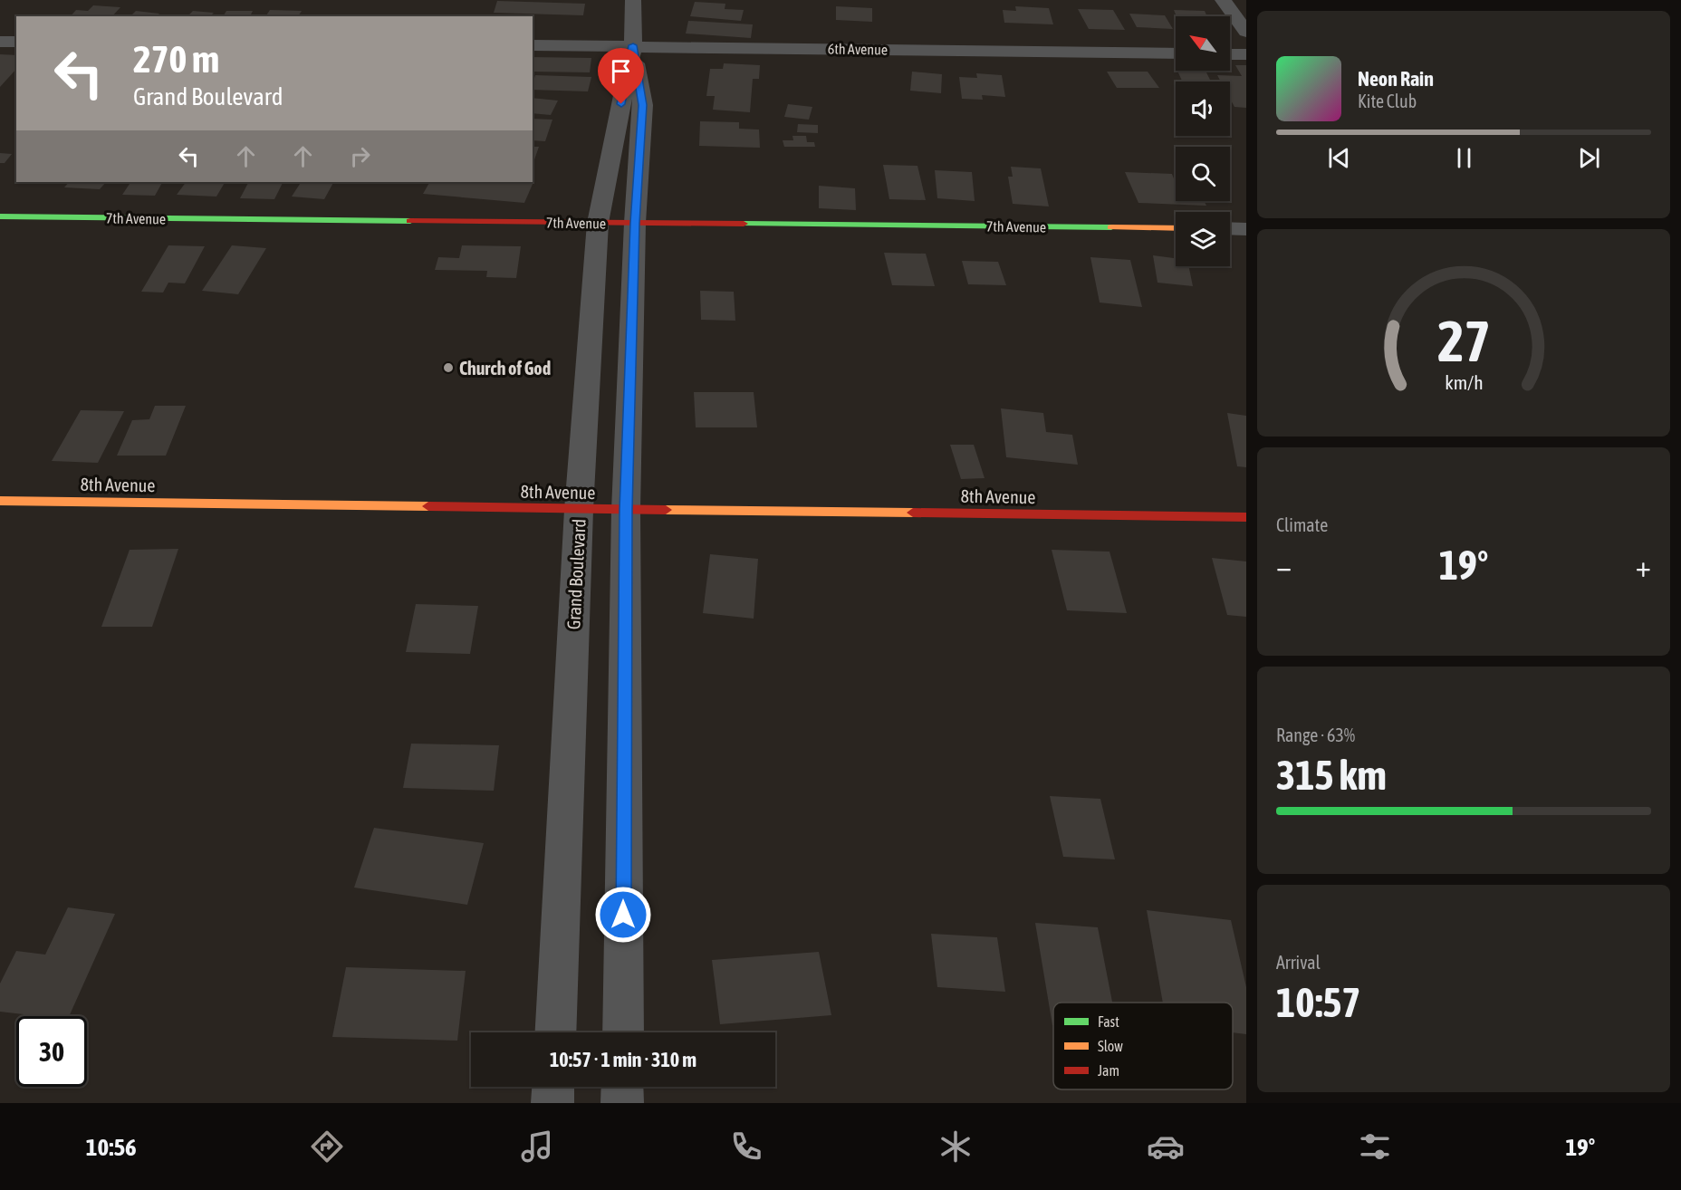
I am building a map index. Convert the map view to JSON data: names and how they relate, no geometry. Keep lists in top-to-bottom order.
{
  "streets": {
    "street": [
      "6th Avenue",
      "7th Avenue",
      "8th Avenue",
      "Grand Boulevard"
    ]
  },
  "crossings": [
    ["6th Avenue", "Grand Boulevard"],
    ["7th Avenue", "Grand Boulevard"],
    ["8th Avenue", "Grand Boulevard"]
  ],
  "places": ["Church of God"],
  "legend": ["Fast", "Slow", "Jam"],
  "north": "top left",
  "page": {
    "turn": ["270 m", "Grand Boulevard"],
    "song": ["Neon Rain", "Kite Club"],
    "tile": [
      "Climate",
      ["Range · 63%", "315 km"],
      ["Arrival", "10:57"]
    ],
    "heat": ["−", "19°", "+"],
    "limit": "30",
    "trip": "10:57 · 1 min · 310 m",
    "tabs": ["10:56", "19°"],
    "gauge": ["27", "km/h"]
  }
}
